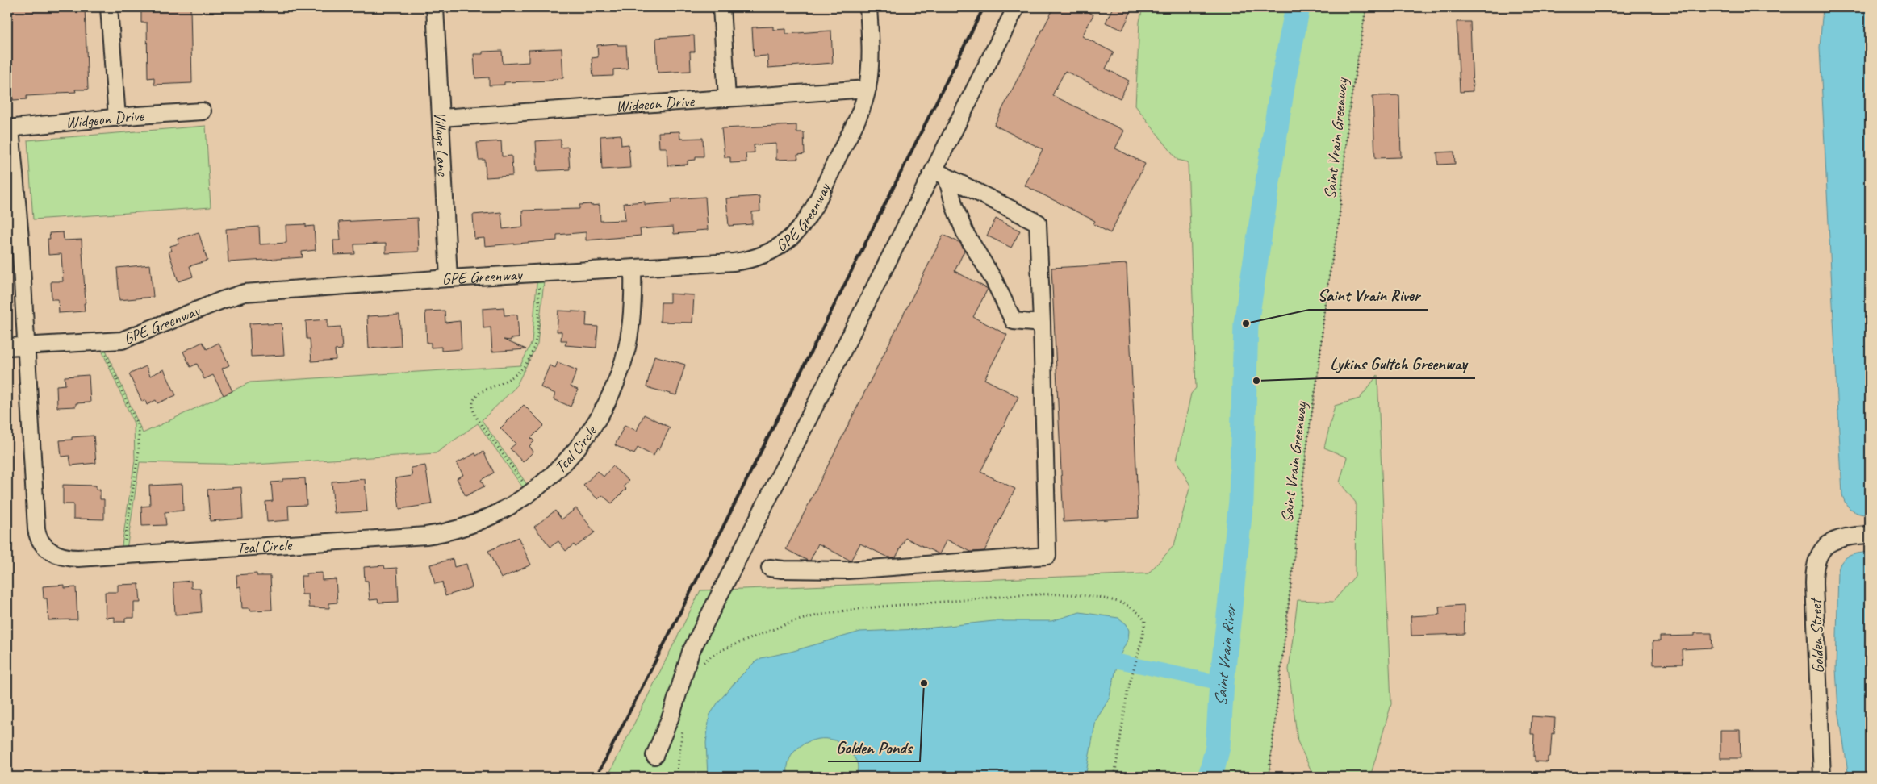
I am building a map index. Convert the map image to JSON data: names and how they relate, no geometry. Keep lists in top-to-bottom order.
{
  "streets": {
    "street": [
      "Widgeon Drive",
      "Village Lane",
      "GPE Greenway",
      "Teal Circle",
      "Golden Street"
    ],
    "path": ["Saint Vrain Greenway"]
  },
  "crossings": [
    ["Widgeon Drive", "Village Lane"],
    ["Widgeon Drive", "GPE Greenway"],
    ["Widgeon Drive", "Teal Circle"],
    ["Village Lane", "GPE Greenway"],
    ["GPE Greenway", "Teal Circle"]
  ],
  "water": ["Saint Vrain River"],
  "places": ["Saint Vrain River", "Lykins Gultch Greenway", "Golden Ponds"]
}
